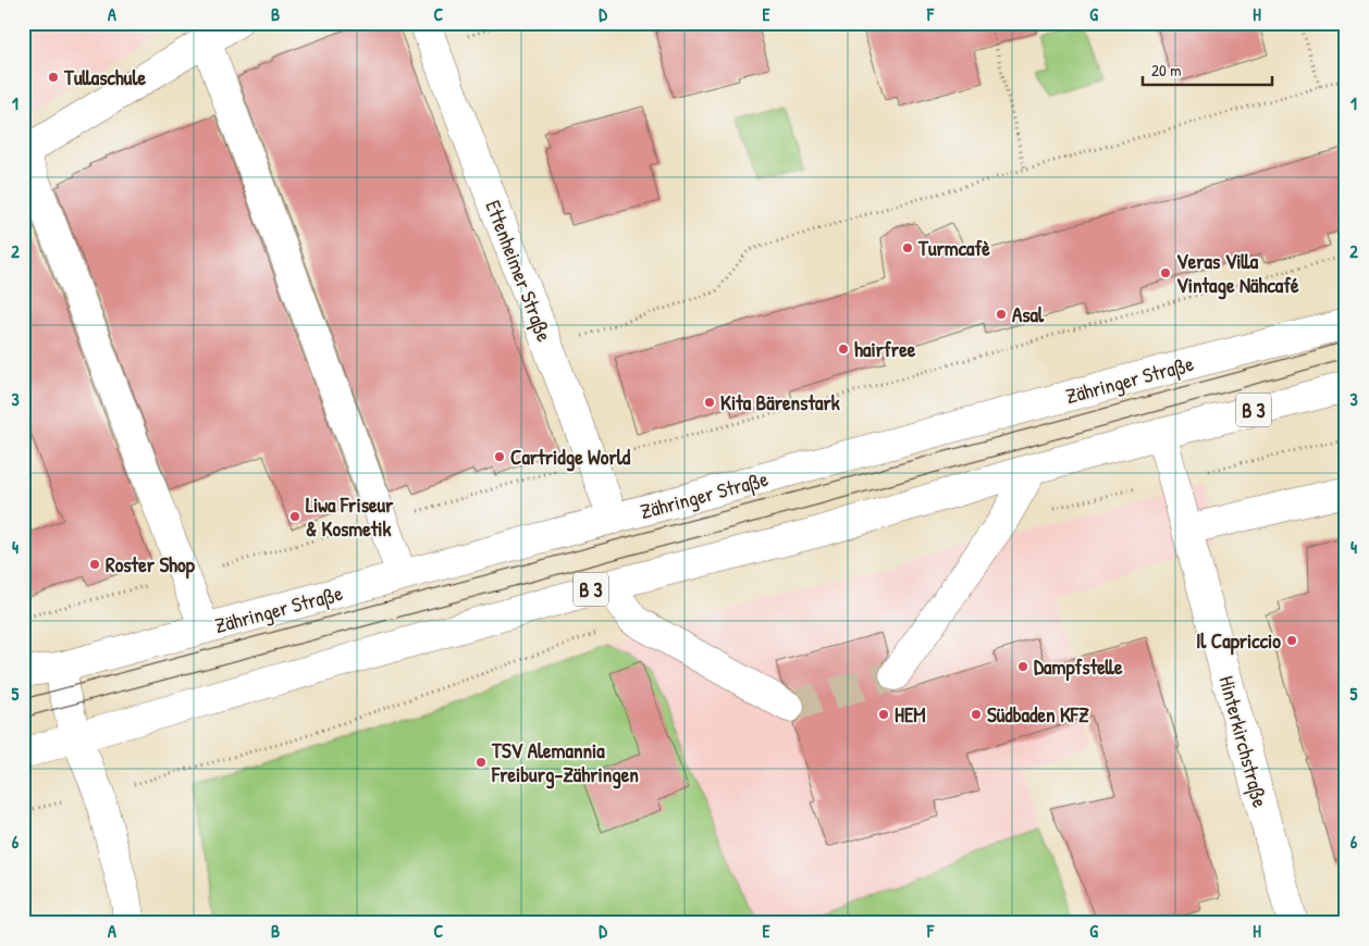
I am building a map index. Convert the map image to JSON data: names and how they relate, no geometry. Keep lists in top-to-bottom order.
{
  "streets": {
    "main road": [
      "Ettenheimer Straße",
      "Zähringer Straße",
      "B 3",
      "Hinterkirchstraße"
    ]
  },
  "crossings": [
    ["Ettenheimer Straße", "Zähringer Straße"],
    ["B 3", "Hinterkirchstraße"]
  ],
  "places": [
    "Tullaschule",
    "Turmcafè",
    "Veras Villa Vintage Nähcafé",
    "Asal",
    "hairfree",
    "Kita Bärenstark",
    "Cartridge World",
    "Liwa Friseur & Kosmetik",
    "Roster Shop",
    "Il Capriccio",
    "Dampfstelle",
    "HEM",
    "Südbaden KFZ",
    "TSV Alemannia Freiburg-Zähringen"
  ],
  "scale_bar": "20 m",
  "grid": {
    "columns": [
      "A",
      "B",
      "C",
      "D",
      "E",
      "F",
      "G",
      "H"
    ],
    "rows": [
      "1",
      "2",
      "3",
      "4",
      "5",
      "6"
    ]
  }
}
